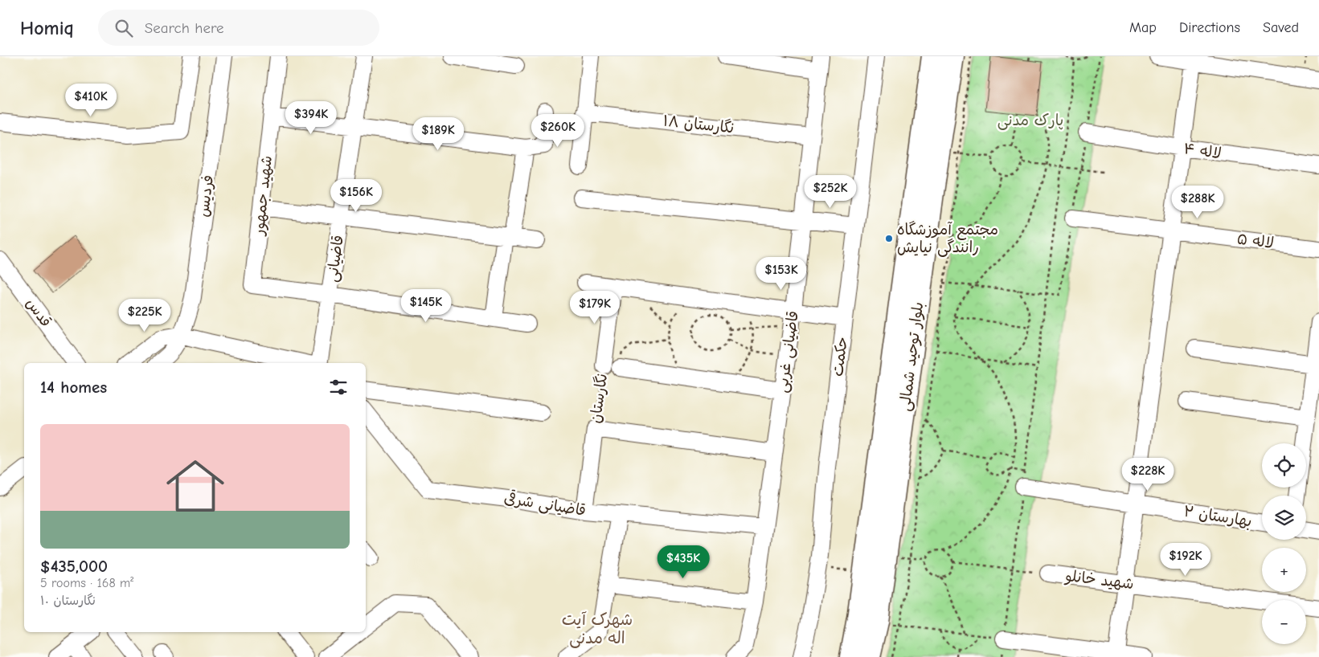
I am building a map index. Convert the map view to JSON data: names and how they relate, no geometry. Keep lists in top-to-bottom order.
{
  "streets": {
    "main road": ["بلوار توحید شمالی"],
    "street": [
      "نگارستان ۱۸",
      "لاله ۴",
      "شهید جمهور",
      "فردیس",
      "لاله ۵",
      "قاضیانی",
      "قدس",
      "قاضیانی غربی",
      "حکمت",
      "نگارستان",
      "قاضیانی شرقی",
      "بهارستان ۲",
      "شهید خانلو"
    ]
  },
  "crossings": [
    ["نگارستان ۱۸", "قاضیانی غربی"],
    ["شهید جمهور", "قاضیانی"],
    ["قاضیانی غربی", "قاضیانی شرقی"],
    ["نگارستان", "قاضیانی شرقی"]
  ],
  "districts": ["شهرک آیت اله مدنی"],
  "parks": ["پارک مدنی"],
  "places": ["مجتمع آموزشگاه رانندگی نیایش"],
  "page": {
    "header": "Homiq",
    "search": "Search here",
    "nav": ["Map", "Directions", "Saved"],
    "price": [
      "$410K",
      "$394K",
      "$260K",
      "$189K",
      "$252K",
      "$156K",
      "$288K",
      "$153K",
      "$145K",
      "$179K",
      "$225K",
      "$228K",
      "$192K",
      "$435K"
    ],
    "heading": "14 homes",
    "list": [
      {
        "name": "$435,000",
        "note": "5 rooms · 168 m² · نگارستان ۱۰"
      }
    ],
    "map_buttons": ["+", "−"]
  }
}
